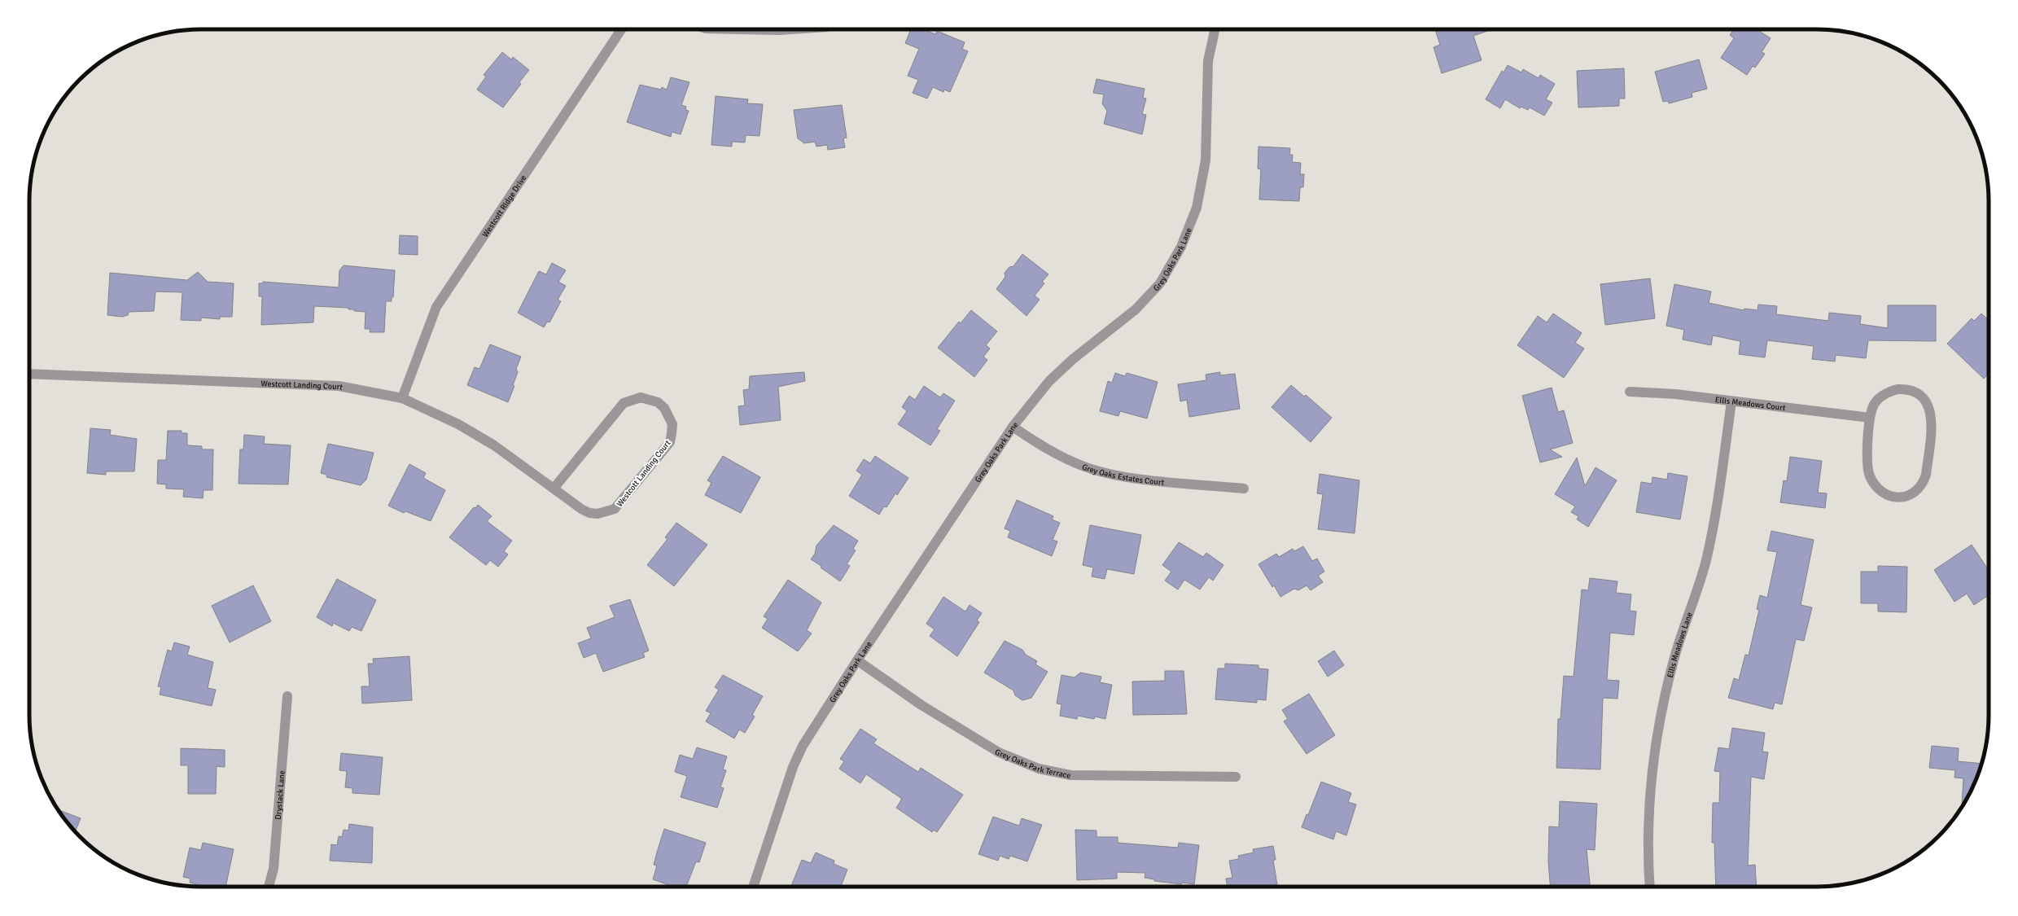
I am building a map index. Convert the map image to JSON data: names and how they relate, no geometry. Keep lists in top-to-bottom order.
{
  "streets": {
    "street": [
      "Westcott Ridge Drive",
      "Grey Oaks Park Lane",
      "Westcott Landing Court",
      "Ellis Meadows Court",
      "Grey Oaks Estates Court",
      "Ellis Meadows Lane",
      "Grey Oaks Park Terrace",
      "Drystack Lane"
    ]
  },
  "crossings": [
    ["Westcott Ridge Drive", "Westcott Landing Court"],
    ["Grey Oaks Park Lane", "Grey Oaks Estates Court"],
    ["Grey Oaks Park Lane", "Grey Oaks Park Terrace"],
    ["Ellis Meadows Court", "Ellis Meadows Lane"]
  ]
}
